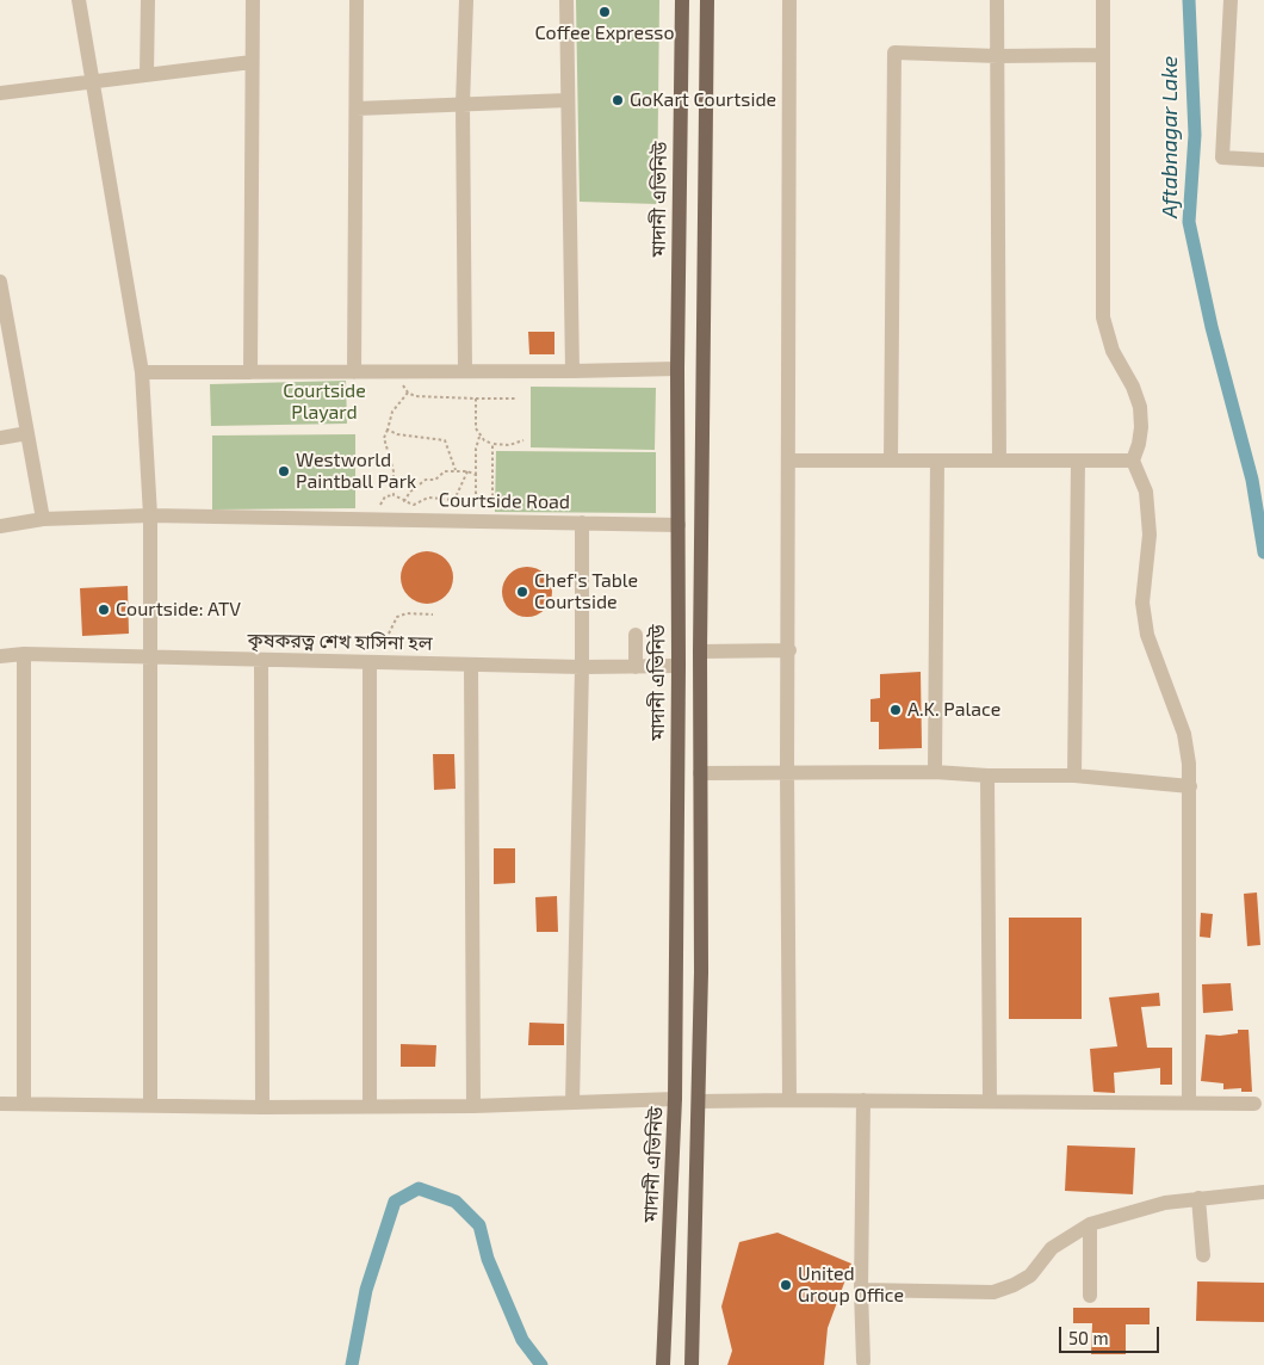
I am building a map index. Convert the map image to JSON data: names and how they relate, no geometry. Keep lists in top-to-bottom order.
{
  "streets": {
    "main road": ["মাদানী এভিনিউ"],
    "street": ["Courtside Road", "কৃষকরত্ন শেখ হাসিনা হল"]
  },
  "crossings": [
    ["মাদানী এভিনিউ", "Courtside Road"],
    ["মাদানী এভিনিউ", "কৃষকরত্ন শেখ হাসিনা হল"]
  ],
  "water": ["Aftabnagar Lake"],
  "parks": ["Courtside Playard"],
  "places": [
    "Coffee Expresso",
    "GoKart Courtside",
    "Westworld Paintball Park",
    "Chef's Table Courtside",
    "Courtside: ATV",
    "A.K. Palace",
    "United Group Office"
  ],
  "scale_bar": "50 m"
}
